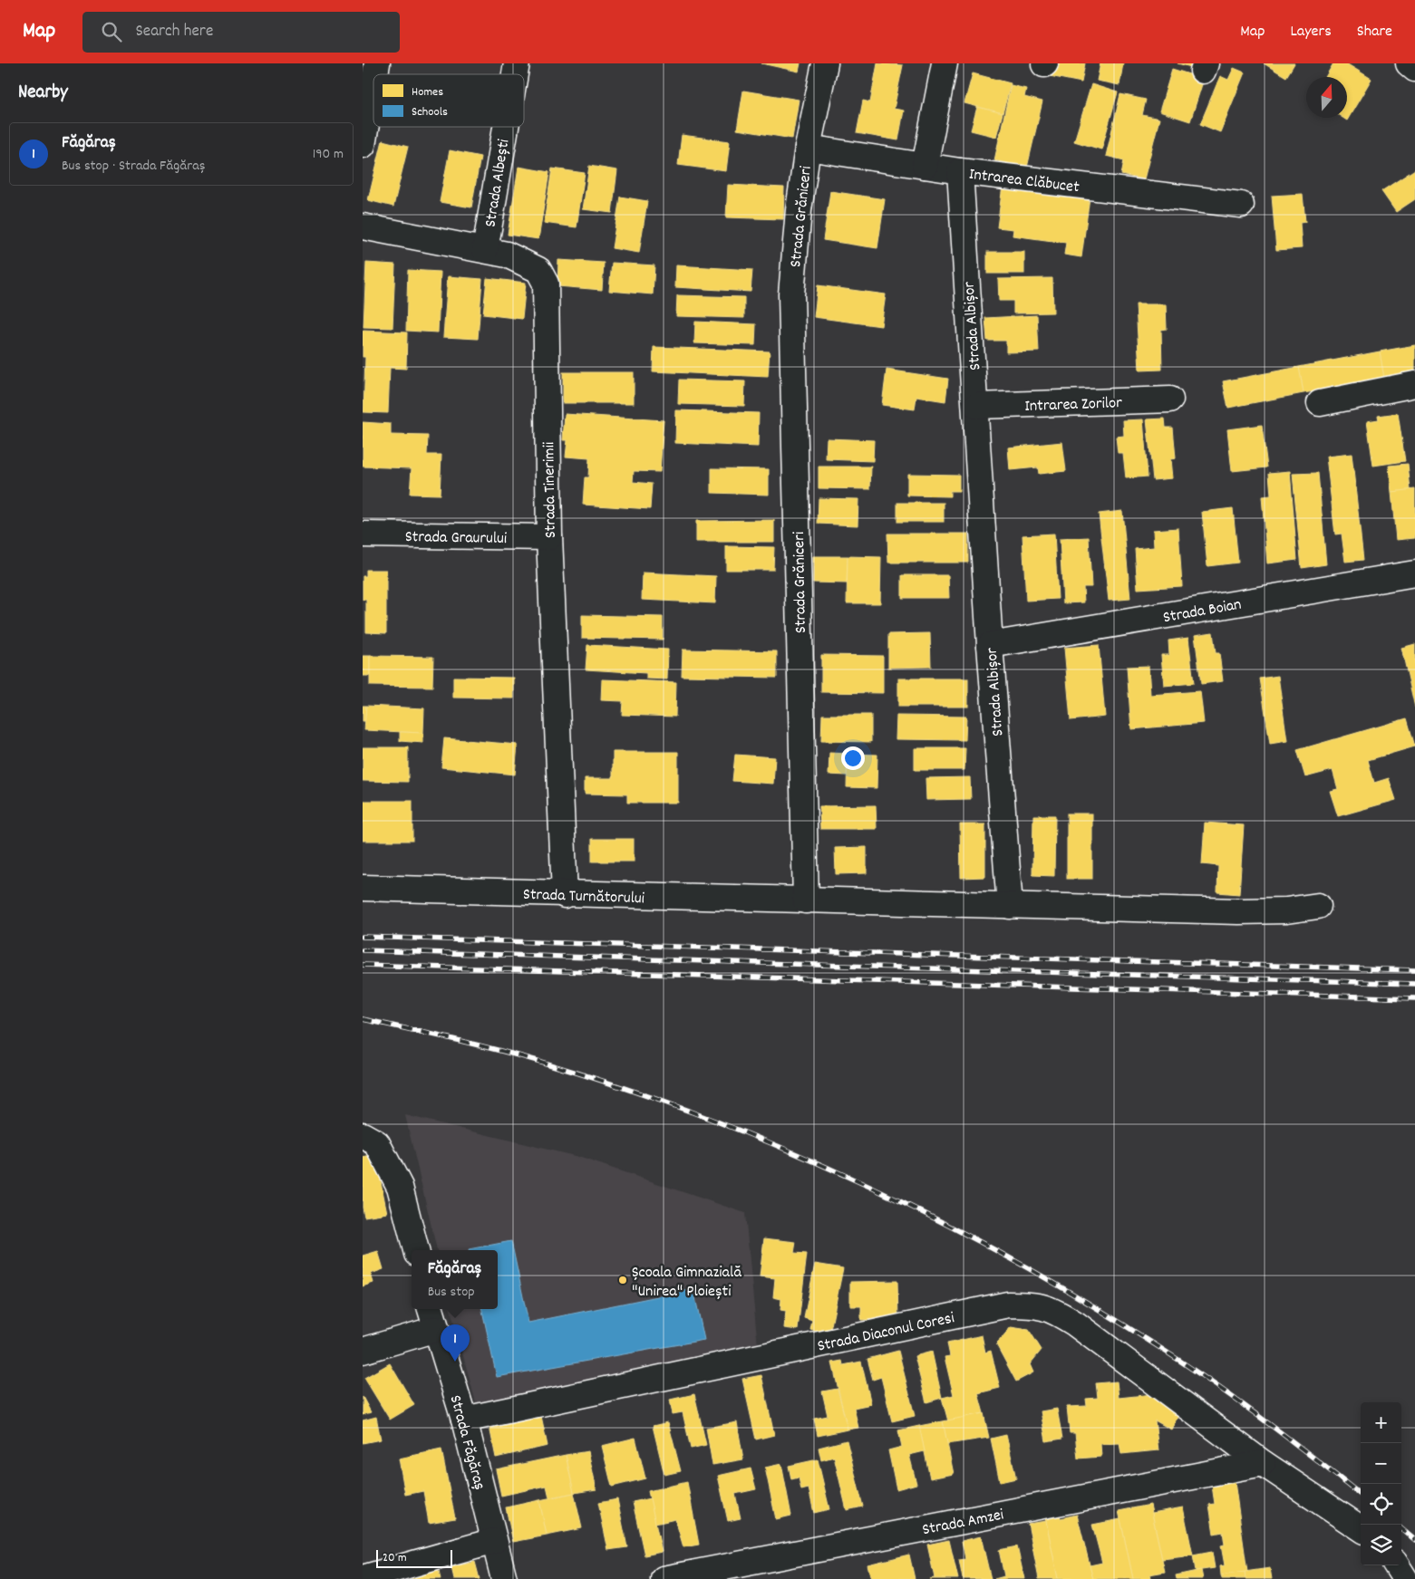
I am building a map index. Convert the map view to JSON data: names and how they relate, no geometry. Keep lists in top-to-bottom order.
{
  "streets": {
    "street": [
      "Intrarea Clăbucet",
      "Strada Albești",
      "Strada Grăniceri",
      "Strada Albișor",
      "Intrarea Zorilor",
      "Strada Tinerimii",
      "Strada Graurului",
      "Strada Boian",
      "Strada Turnătorului",
      "Strada Diaconul Coresi",
      "Strada Făgăraș",
      "Strada Amzei"
    ]
  },
  "crossings": [
    ["Intrarea Clăbucet", "Strada Grăniceri"],
    ["Intrarea Clăbucet", "Strada Albișor"],
    ["Strada Albești", "Strada Tinerimii"],
    ["Strada Grăniceri", "Strada Turnătorului"],
    ["Strada Albișor", "Intrarea Zorilor"],
    ["Strada Albișor", "Strada Boian"],
    ["Strada Tinerimii", "Strada Graurului"],
    ["Strada Tinerimii", "Strada Turnătorului"],
    ["Strada Diaconul Coresi", "Strada Făgăraș"],
    ["Strada Diaconul Coresi", "Strada Amzei"]
  ],
  "places": ["Școala Gimnazială \"Unirea\" Ploiești"],
  "legend": ["Homes", "Schools"],
  "scale_bar": "20 m",
  "north": "top",
  "page": {
    "header": "Map",
    "search": "Search here",
    "nav": ["Map", "Layers", "Share"],
    "heading": "Nearby",
    "list": [
      {
        "mark": "1",
        "name": "Făgăraș",
        "note": "Bus stop · Strada Făgăraș",
        "value": "190 m"
      }
    ],
    "popup": ["Făgăraș", "Bus stop"],
    "pins": "1",
    "map_buttons": ["+", "−"],
    "scale": "20 m"
  }
}
